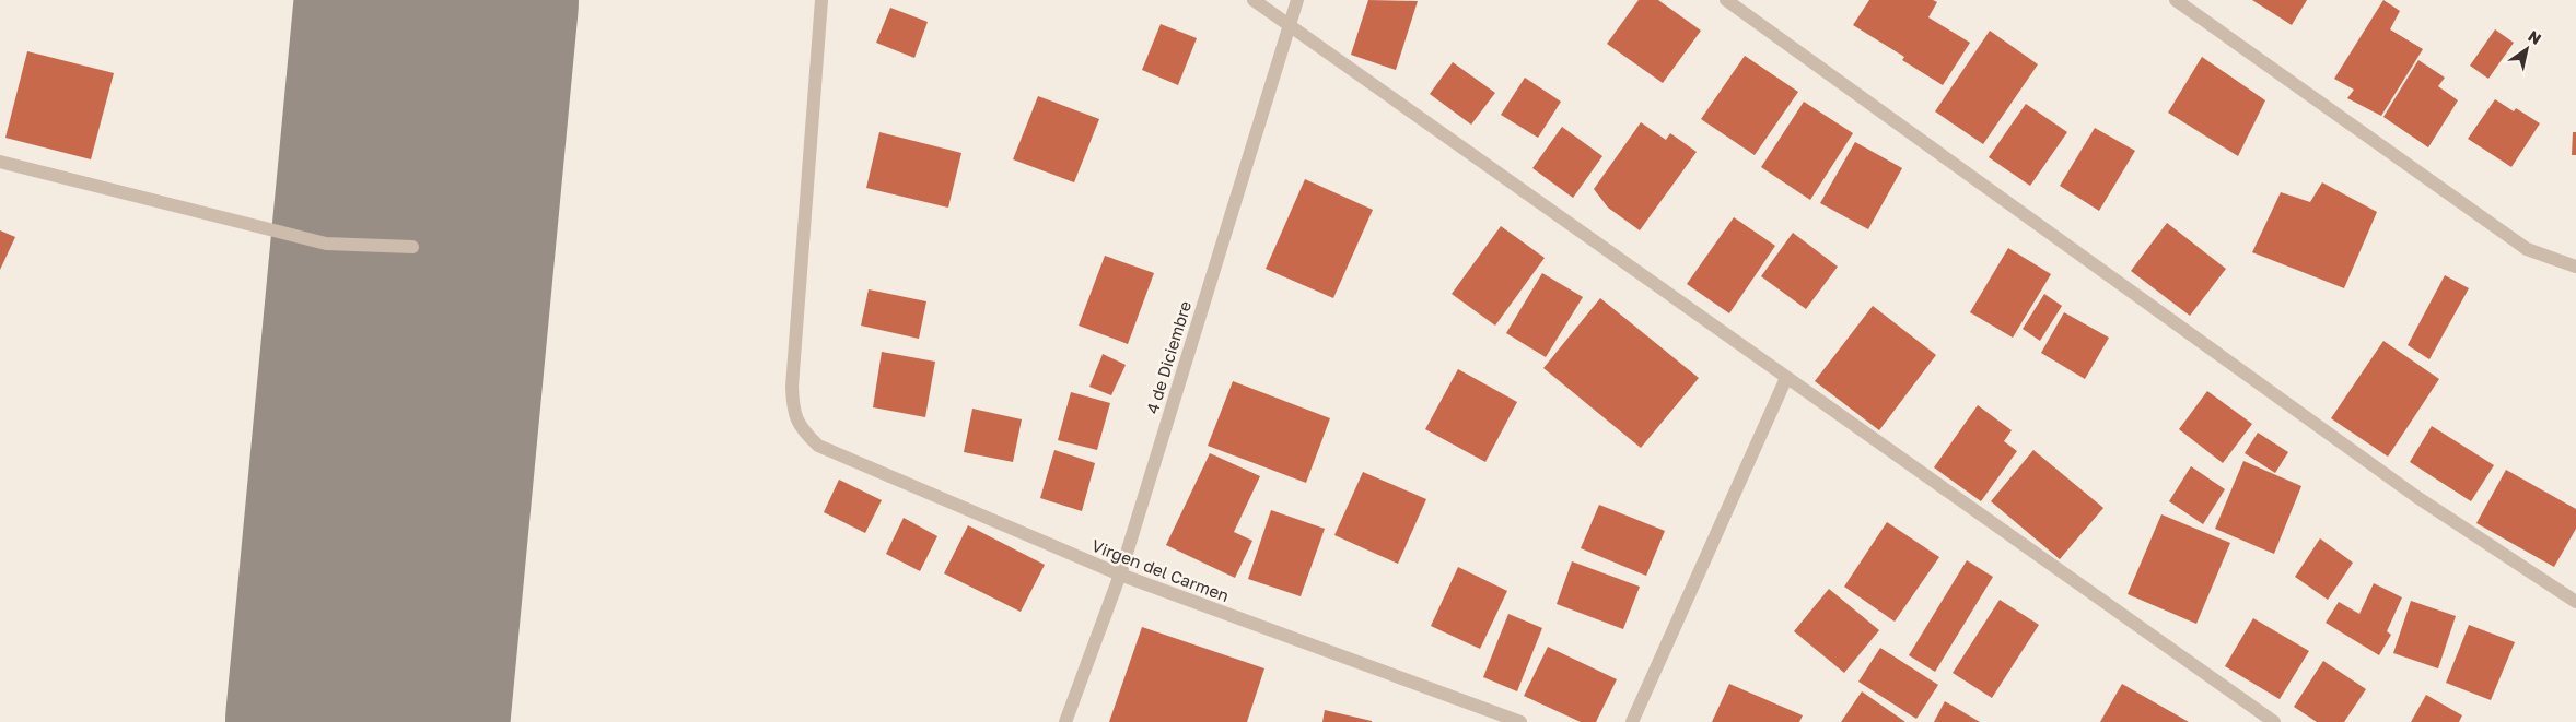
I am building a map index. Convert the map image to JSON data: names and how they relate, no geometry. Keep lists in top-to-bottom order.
{
  "streets": {
    "street": ["4 de Diciembre", "Virgen del Carmen"]
  },
  "crossings": [
    ["4 de Diciembre", "Virgen del Carmen"]
  ],
  "north": "top right"
}
